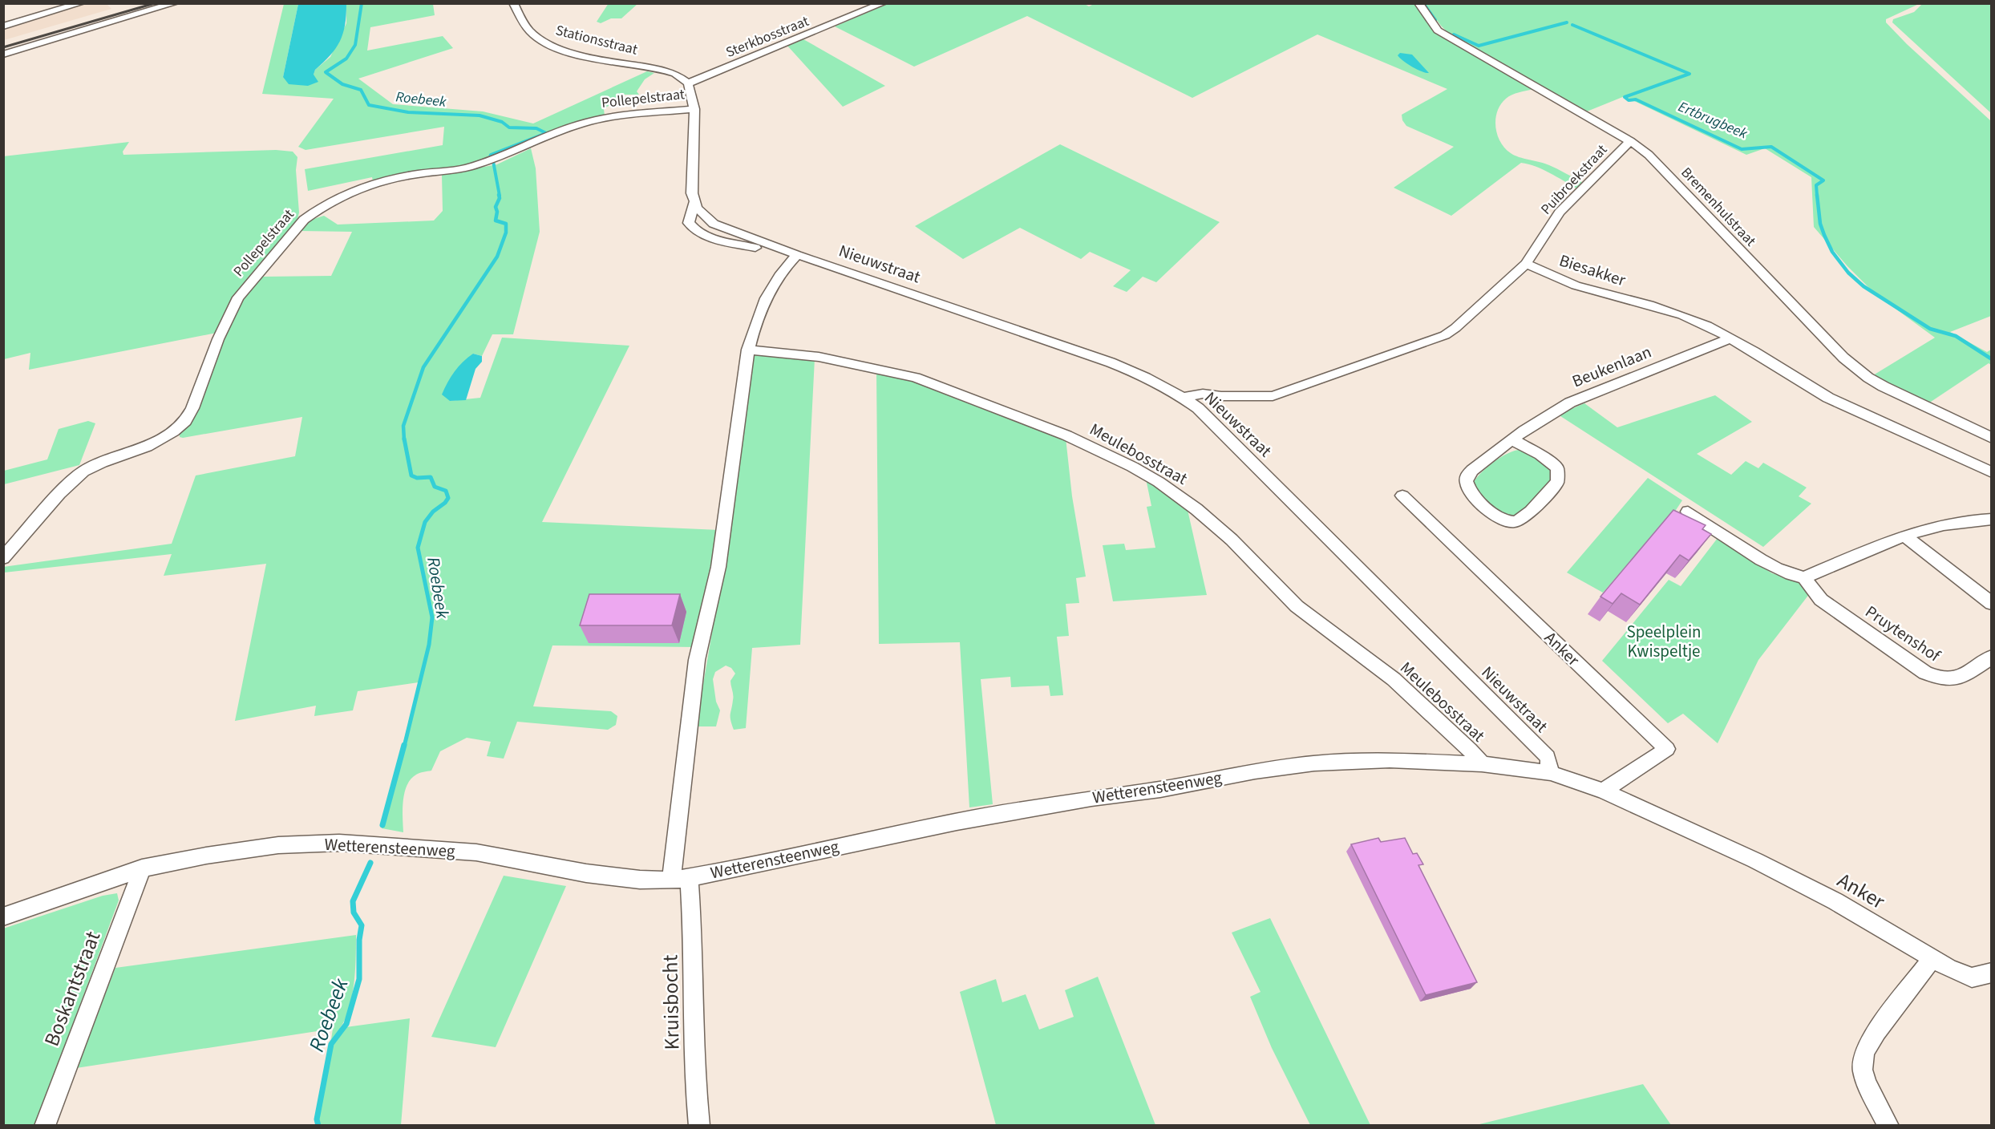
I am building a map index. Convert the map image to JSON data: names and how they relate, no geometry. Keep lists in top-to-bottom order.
{
  "streets": {
    "street": [
      "Sterkbosstraat",
      "Stationsstraat",
      "Pollepelstraat",
      "Puibroekstraat",
      "Bremenhulstraat",
      "Nieuwstraat",
      "Biesakker",
      "Beukenlaan",
      "Meulebosstraat",
      "Pruytenshof",
      "Anker",
      "Wetterensteenweg",
      "Boskantstraat",
      "Kruisbocht"
    ]
  },
  "crossings": [
    ["Sterkbosstraat", "Stationsstraat"],
    ["Sterkbosstraat", "Nieuwstraat"],
    ["Stationsstraat", "Nieuwstraat"],
    ["Pollepelstraat", "Nieuwstraat"],
    ["Puibroekstraat", "Bremenhulstraat"],
    ["Puibroekstraat", "Biesakker"],
    ["Nieuwstraat", "Anker"],
    ["Nieuwstraat", "Wetterensteenweg"],
    ["Nieuwstraat", "Kruisbocht"],
    ["Biesakker", "Beukenlaan"],
    ["Meulebosstraat", "Wetterensteenweg"],
    ["Meulebosstraat", "Kruisbocht"],
    ["Anker", "Wetterensteenweg"],
    ["Wetterensteenweg", "Boskantstraat"],
    ["Wetterensteenweg", "Kruisbocht"]
  ],
  "water": ["Roebeek", "Ertbrugbeek"],
  "parks": ["Speelplein Kwispeltje"]
}
